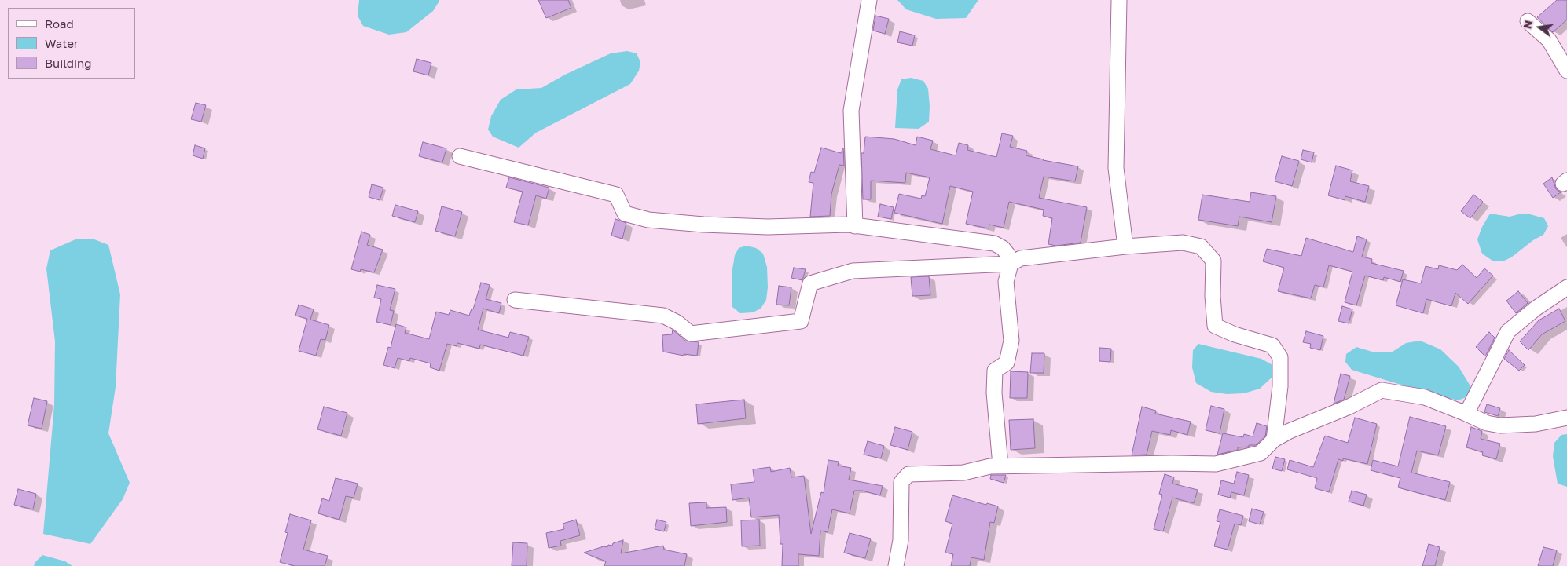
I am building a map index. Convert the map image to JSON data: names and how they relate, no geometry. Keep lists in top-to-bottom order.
{
  "legend": ["Road", "Water", "Building"],
  "north": "left"
}
